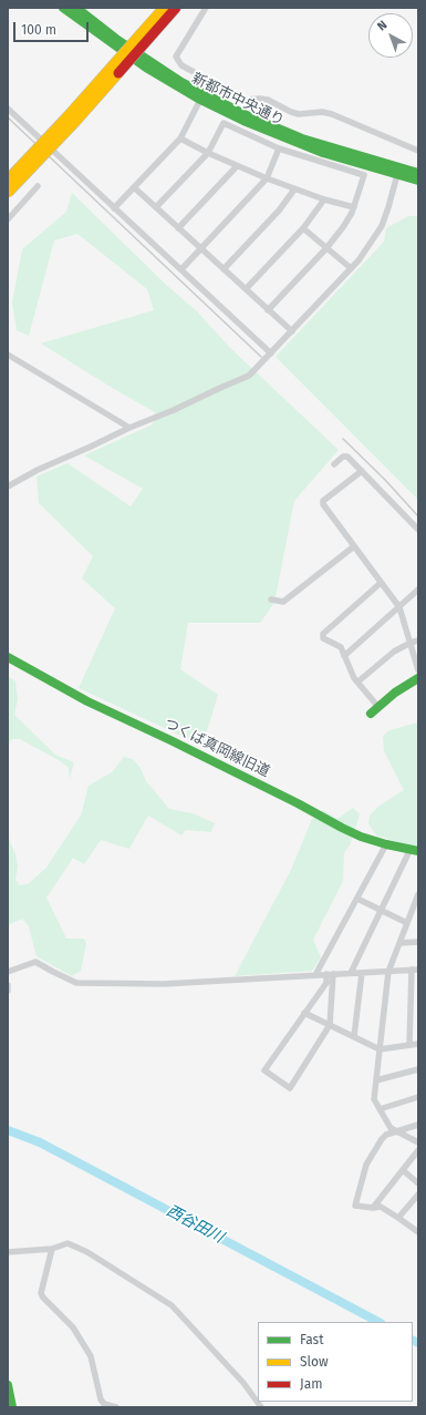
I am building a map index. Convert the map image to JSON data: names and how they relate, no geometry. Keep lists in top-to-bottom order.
{
  "streets": {
    "main road": ["新都市中央通り", "つくば真岡線旧道"]
  },
  "water": ["西谷田川"],
  "legend": ["Fast", "Slow", "Jam"],
  "scale_bar": "100 m",
  "north": "top left"
}
